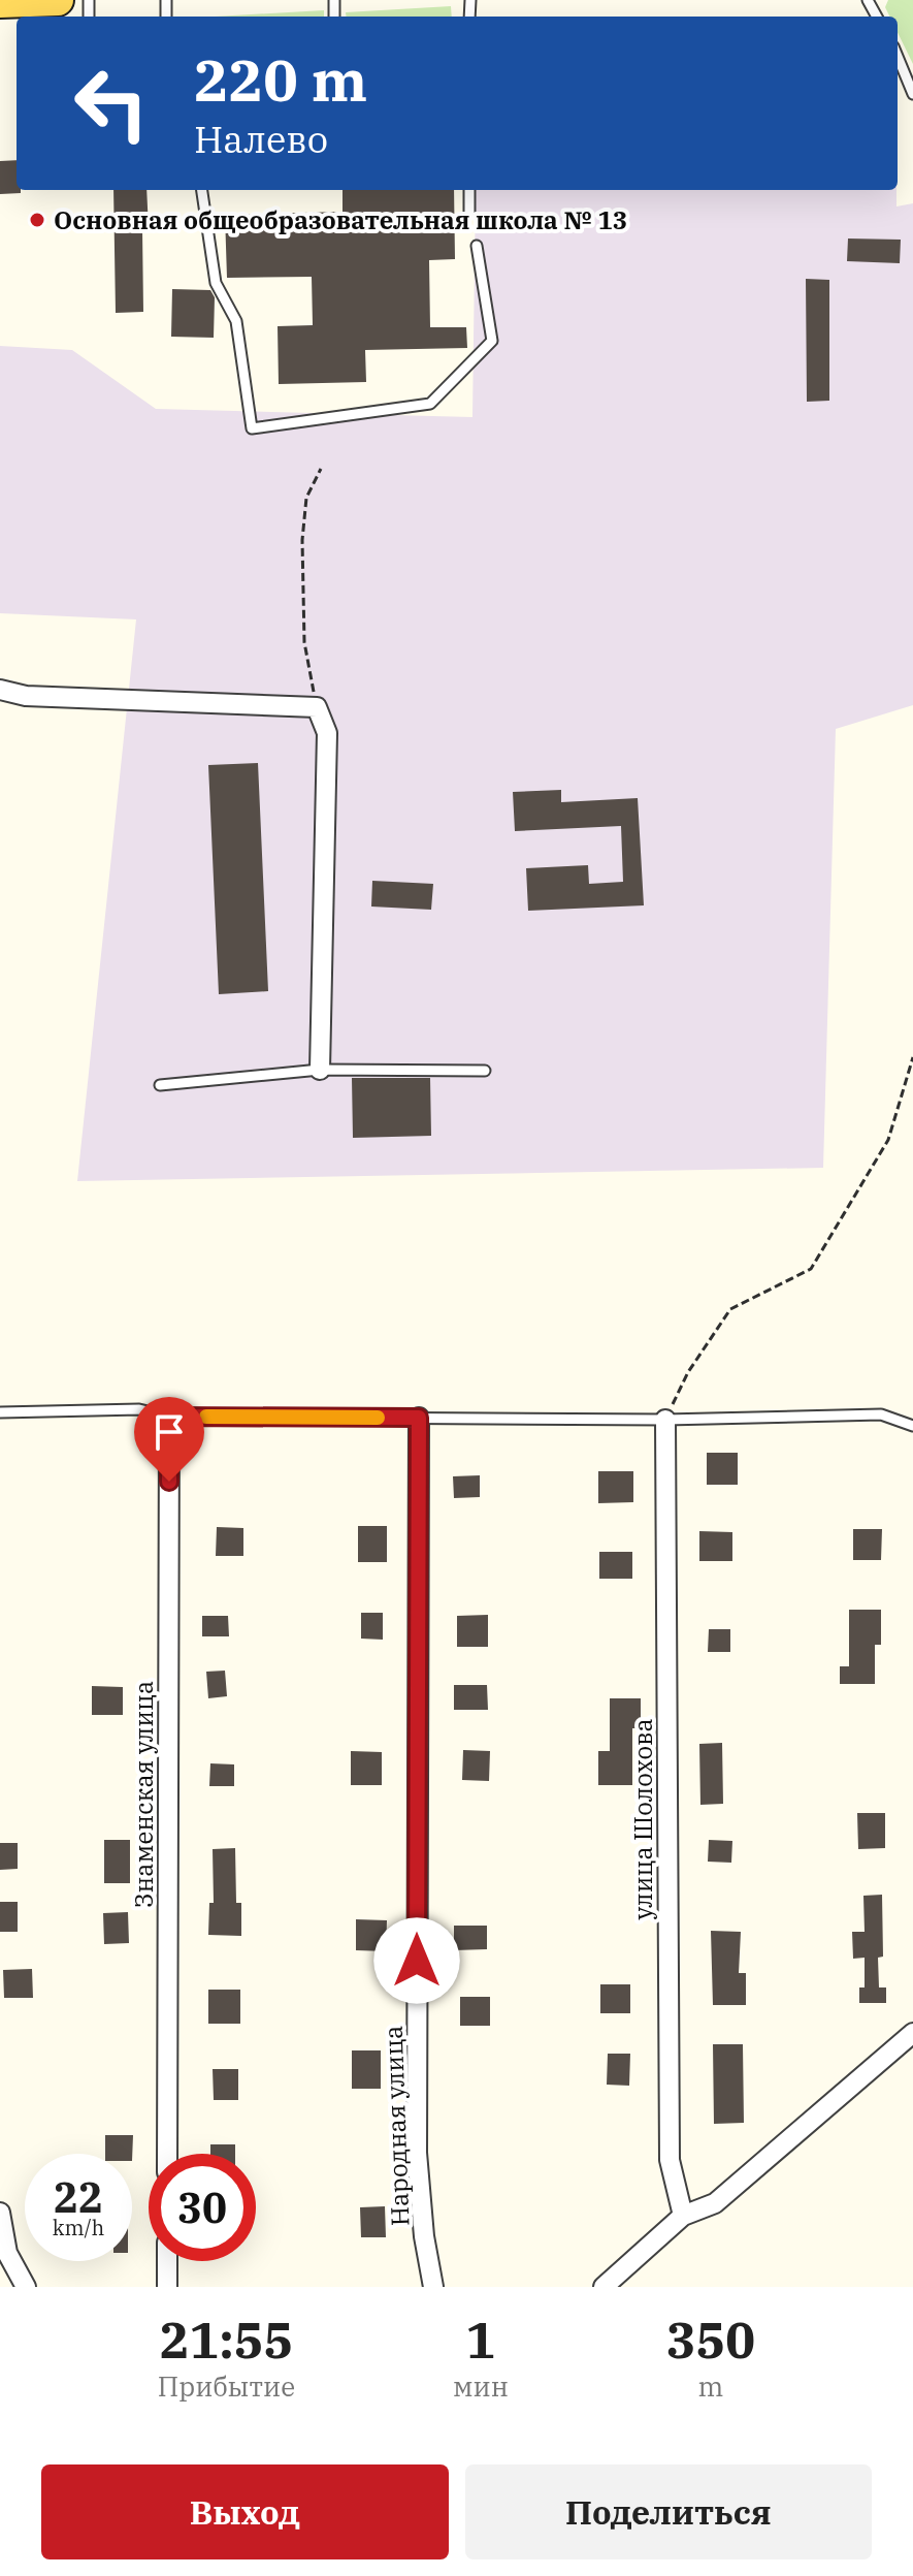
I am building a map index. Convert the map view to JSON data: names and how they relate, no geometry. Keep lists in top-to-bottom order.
{
  "streets": {
    "street": ["Знаменская улица", "улица Шолохова", "Народная улица"]
  },
  "places": ["Основная общеобразовательная школа № 13"],
  "page": {
    "turn": ["220 m", "Налево"],
    "speed": "22 km/h",
    "limit": "30",
    "eta": [
      "21:55",
      "Прибытие",
      "1",
      "мин",
      "350",
      "m"
    ],
    "buttons": ["Выход", "Поделиться"]
  }
}
